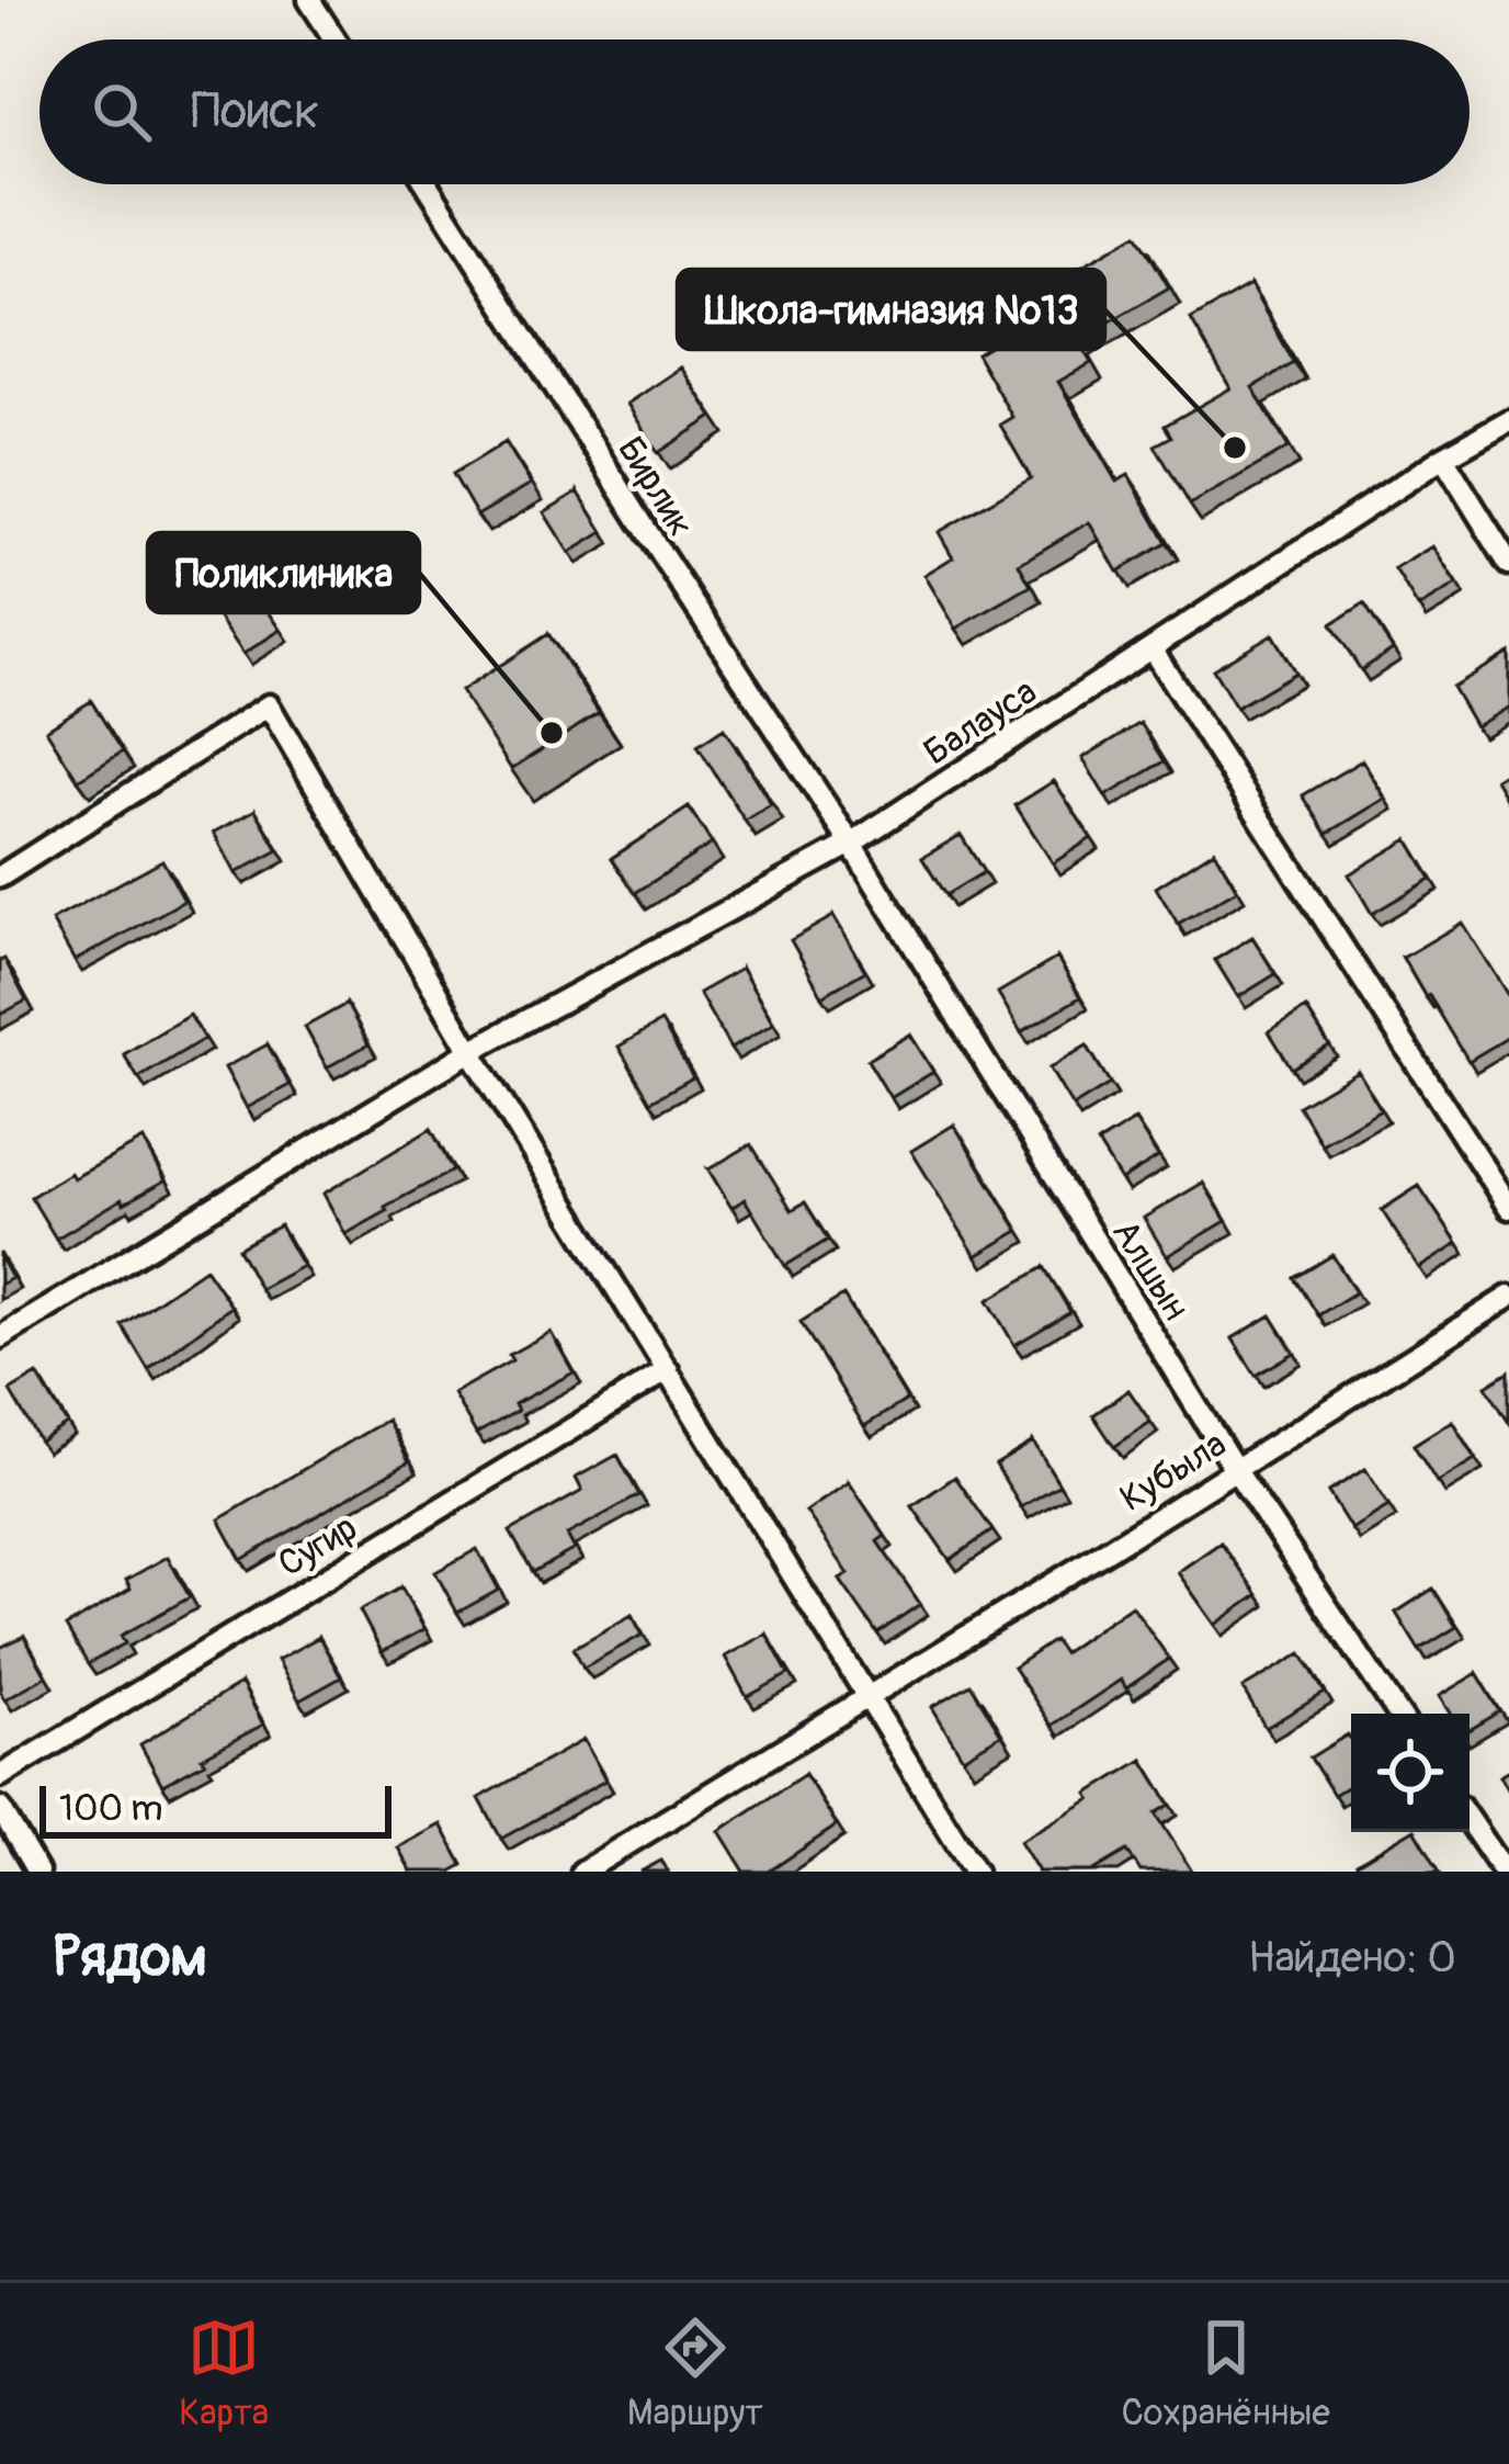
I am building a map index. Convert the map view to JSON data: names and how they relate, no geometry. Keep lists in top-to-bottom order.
{
  "streets": {
    "street": [
      "Бирлик",
      "Балауса",
      "Алшын",
      "Кубыла",
      "Сугир"
    ]
  },
  "crossings": [
    ["Бирлик", "Балауса"],
    ["Бирлик", "Алшын"],
    ["Балауса", "Алшын"],
    ["Алшын", "Кубыла"]
  ],
  "places": ["Школа-гимназия №13", "Поликлиника"],
  "scale_bar": "100 m",
  "page": {
    "search": "Поиск",
    "scale": "100 m",
    "heading": ["Рядом", "Найдено: 0"],
    "nav": ["Карта", "Маршрут", "Сохранённые"]
  }
}
